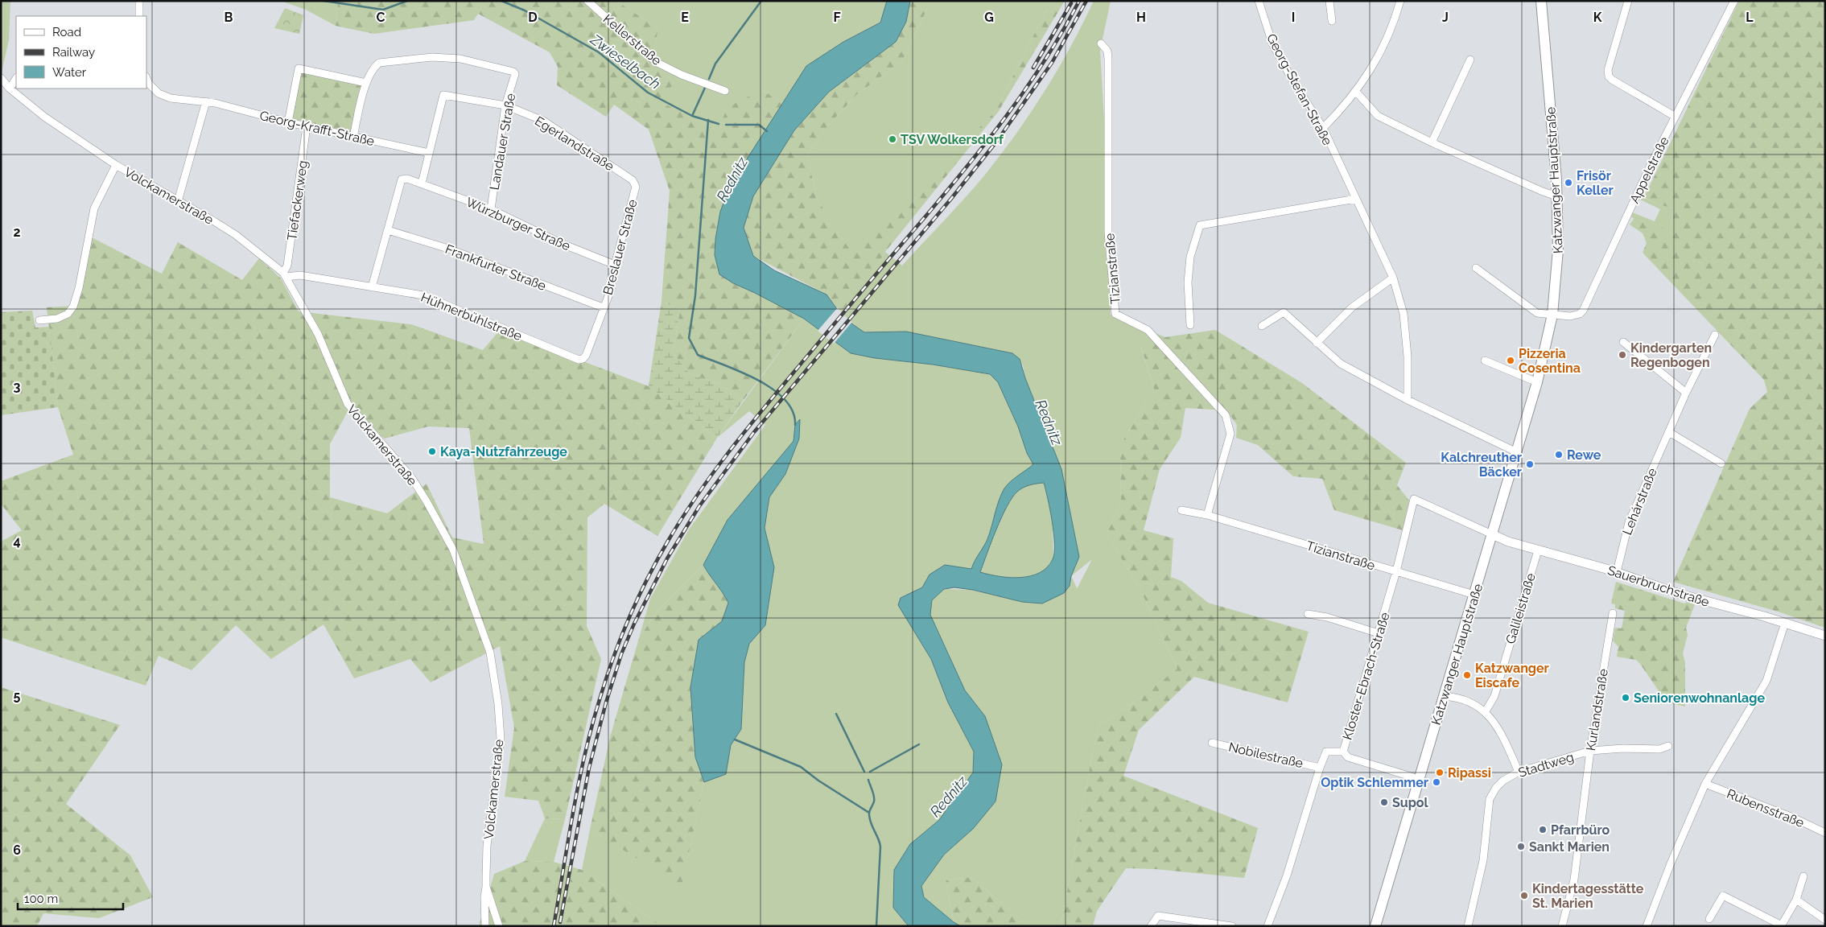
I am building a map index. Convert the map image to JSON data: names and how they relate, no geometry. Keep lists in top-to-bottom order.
{
  "streets": {
    "main road": ["Katzwanger Hauptstraße"],
    "street": [
      "Kellerstraße",
      "Georg-Stefan-Straße",
      "Georg-Krafft-Straße",
      "Landauer Straße",
      "Egerlandstraße",
      "Appelstraße",
      "Volckamerstraße",
      "Tiefackerweg",
      "Würzburger Straße",
      "Breslauer Straße",
      "Frankfurter Straße",
      "Tizianstraße",
      "Hühnerbühlstraße",
      "Lehárstraße",
      "Sauerbruchstraße",
      "Galileistraße",
      "Kloster-Ebrach-Straße",
      "Kurlandstraße",
      "Nobilestraße",
      "Stadtweg",
      "Rubensstraße"
    ]
  },
  "crossings": [
    ["Georg-Krafft-Straße", "Egerlandstraße"],
    ["Georg-Krafft-Straße", "Tiefackerweg"],
    ["Landauer Straße", "Egerlandstraße"],
    ["Landauer Straße", "Würzburger Straße"],
    ["Egerlandstraße", "Breslauer Straße"],
    ["Appelstraße", "Katzwanger Hauptstraße"],
    ["Katzwanger Hauptstraße", "Tizianstraße"],
    ["Katzwanger Hauptstraße", "Sauerbruchstraße"],
    ["Katzwanger Hauptstraße", "Kloster-Ebrach-Straße"],
    ["Volckamerstraße", "Tiefackerweg"],
    ["Volckamerstraße", "Hühnerbühlstraße"],
    ["Tiefackerweg", "Hühnerbühlstraße"],
    ["Würzburger Straße", "Breslauer Straße"],
    ["Würzburger Straße", "Frankfurter Straße"],
    ["Breslauer Straße", "Frankfurter Straße"],
    ["Breslauer Straße", "Hühnerbühlstraße"],
    ["Tizianstraße", "Kloster-Ebrach-Straße"],
    ["Lehárstraße", "Sauerbruchstraße"],
    ["Sauerbruchstraße", "Galileistraße"],
    ["Sauerbruchstraße", "Kloster-Ebrach-Straße"],
    ["Kloster-Ebrach-Straße", "Nobilestraße"],
    ["Kurlandstraße", "Stadtweg"]
  ],
  "water": ["Zwieselbach", "Rednitz"],
  "places": [
    "TSV Wolkersdorf",
    "Frisör Keller",
    "Kindergarten Regenbogen",
    "Pizzeria Cosentina",
    "Kaya-Nutzfahrzeuge",
    "Rewe",
    "Kalchreuther Bäcker",
    "Katzwanger Eiscafe",
    "Seniorenwohnanlage",
    "Ripassi",
    "Optik Schlemmer",
    "Supol",
    "Pfarrbüro",
    "Sankt Marien",
    "Kindertagesstätte St. Marien"
  ],
  "legend": ["Road", "Railway", "Water"],
  "scale_bar": "100 m",
  "grid": {
    "columns": [
      "B",
      "C",
      "D",
      "E",
      "F",
      "G",
      "H",
      "I",
      "J",
      "K",
      "L"
    ],
    "rows": [
      "2",
      "3",
      "4",
      "5",
      "6"
    ]
  }
}
